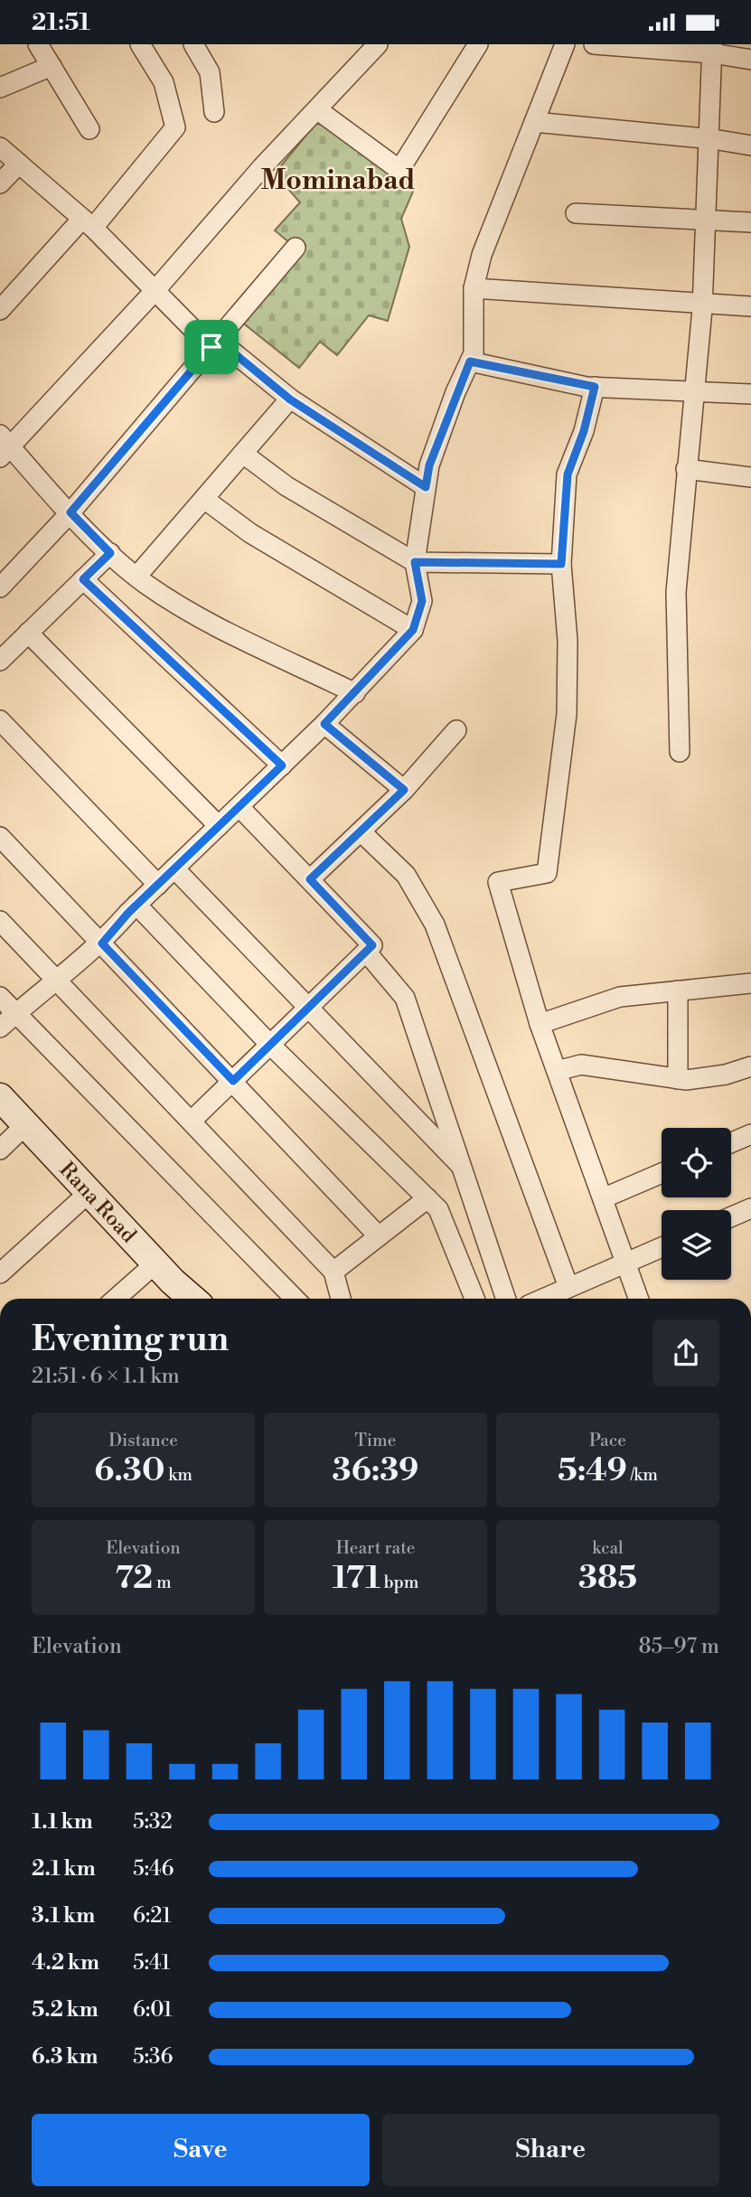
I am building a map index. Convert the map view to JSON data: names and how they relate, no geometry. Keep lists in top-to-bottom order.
{
  "streets": {
    "street": ["Rana Road"]
  },
  "districts": ["Mominabad"],
  "page": {
    "status": "21:51",
    "heading": ["Evening run", "21:51 · 6 × 1.1 km"],
    "stats": [
      ["Distance", "6.30 km"],
      ["Time", "36:39"],
      ["Pace", "5:49 /km"],
      ["Elevation", "72 m"],
      ["Heart rate", "171 bpm"],
      ["kcal", "385"]
    ],
    "chart": ["Elevation", "85–97 m"],
    "list": [
      {
        "name": "1.1 km",
        "note": "5:32"
      },
      {
        "name": "2.1 km",
        "note": "5:46"
      },
      {
        "name": "3.1 km",
        "note": "6:21"
      },
      {
        "name": "4.2 km",
        "note": "5:41"
      },
      {
        "name": "5.2 km",
        "note": "6:01"
      },
      {
        "name": "6.3 km",
        "note": "5:36"
      }
    ],
    "buttons": ["Save", "Share"]
  }
}
